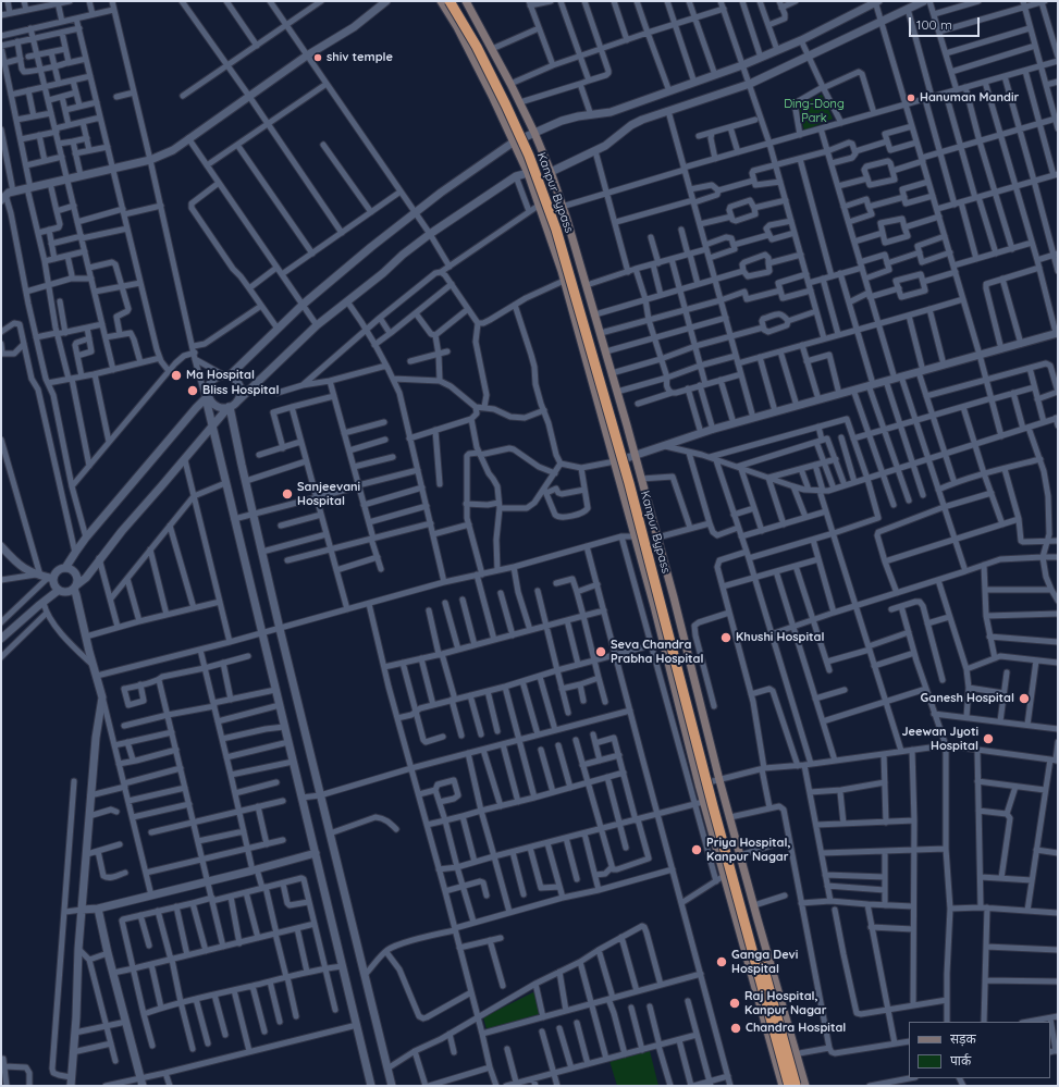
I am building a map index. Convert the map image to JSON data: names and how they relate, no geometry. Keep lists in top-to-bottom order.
{
  "streets": {
    "highway": ["Kanpur Bypass"]
  },
  "parks": ["Ding-Dong Park"],
  "places": [
    "shiv temple",
    "Hanuman Mandir",
    "Ma Hospital",
    "Bliss Hospital",
    "Sanjeevani Hospital",
    "Khushi Hospital",
    "Seva Chandra Prabha Hospital",
    "Ganesh Hospital",
    "Jeewan Jyoti Hospital",
    "Priya Hospital, Kanpur Nagar",
    "Ganga Devi Hospital",
    "Raj Hospital, Kanpur Nagar",
    "Chandra Hospital"
  ],
  "legend": ["सड़क", "पार्क"],
  "scale_bar": "100 m"
}
